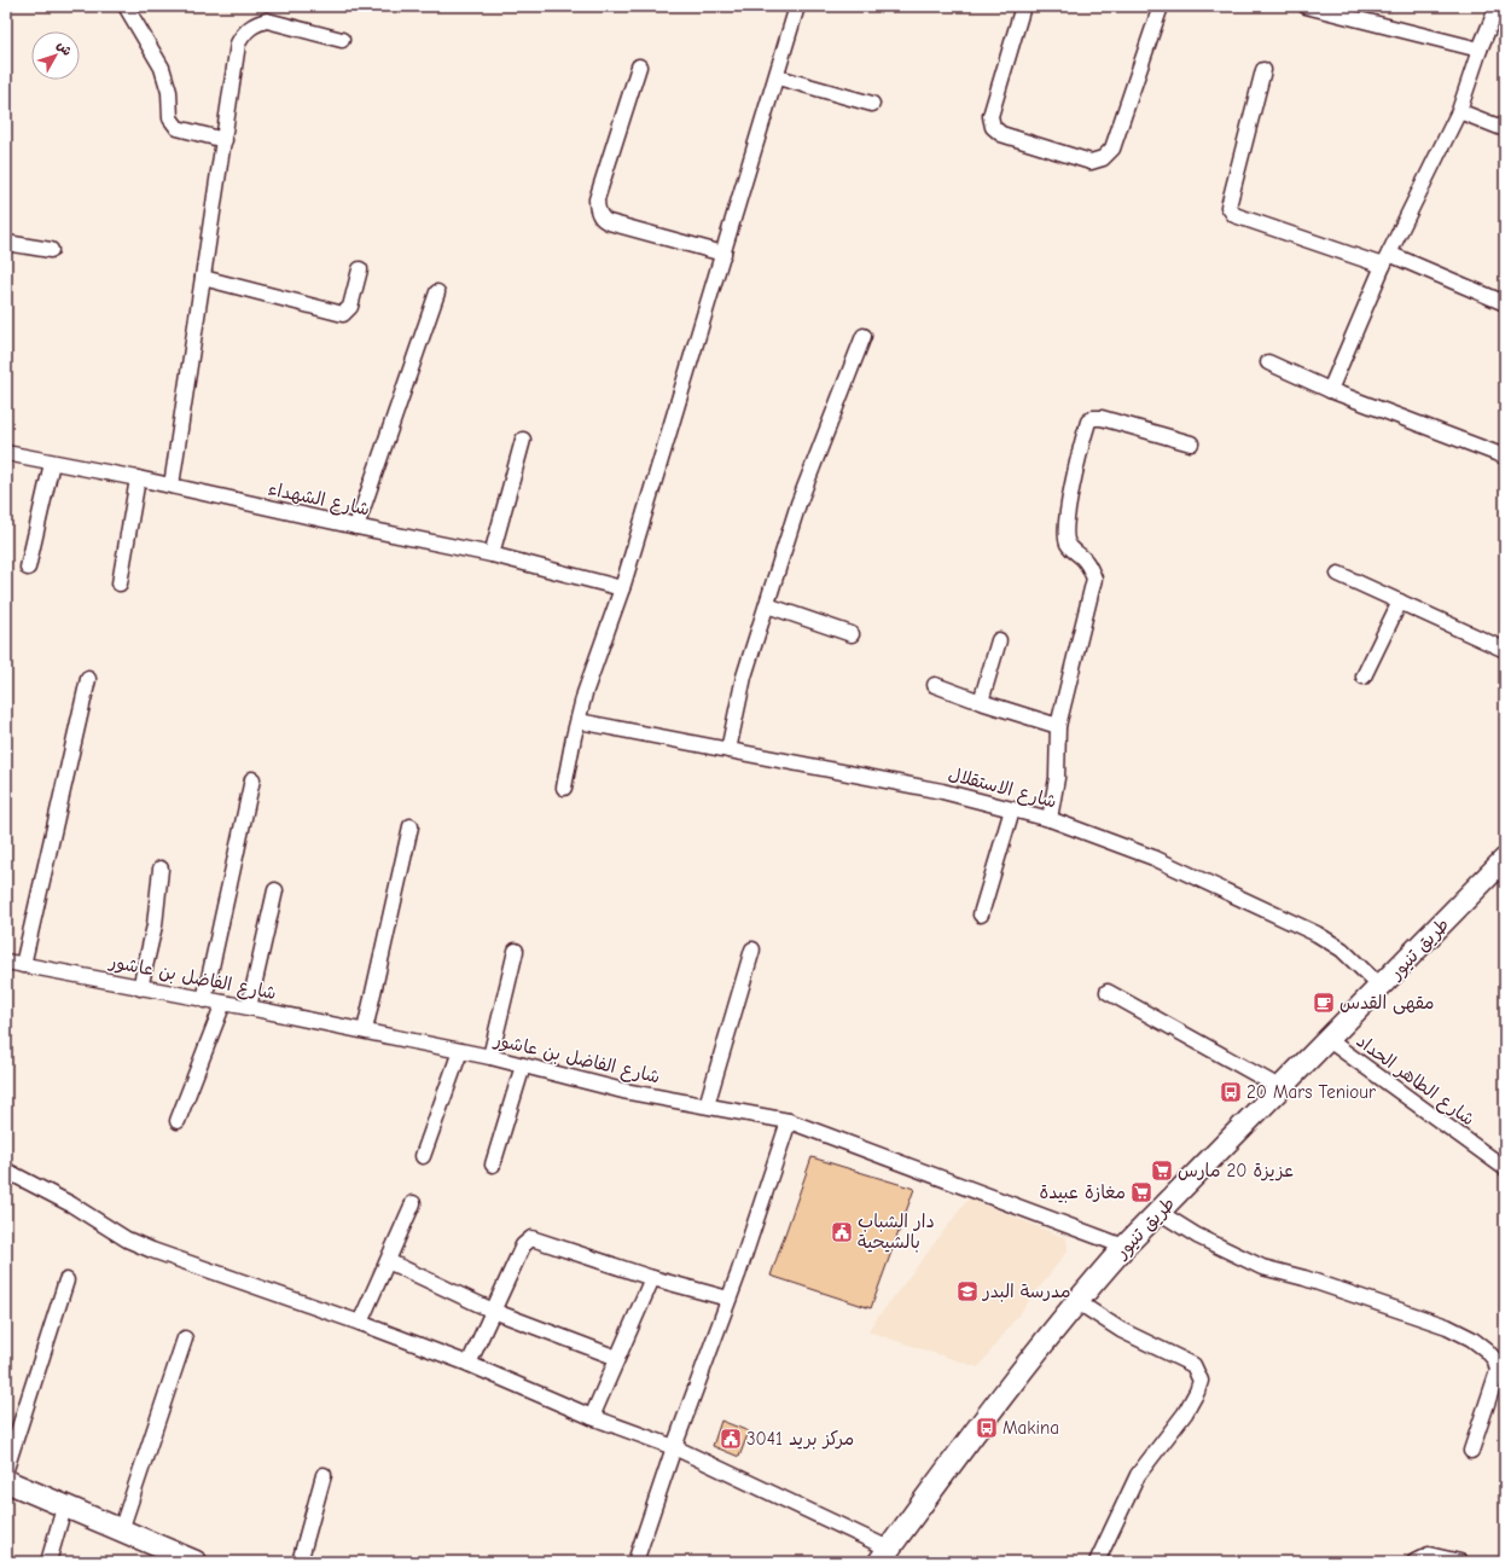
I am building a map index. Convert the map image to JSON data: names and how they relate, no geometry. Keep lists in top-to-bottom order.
{
  "streets": {
    "main road": ["طريق تنيور"],
    "street": [
      "شارع الشهداء",
      "شارع الاستقلال",
      "شارع الفاضل بن عاشور",
      "شارع الطاهر الحداد"
    ]
  },
  "crossings": [
    ["شارع الاستقلال", "طريق تنيور"],
    ["طريق تنيور", "شارع الفاضل بن عاشور"],
    ["طريق تنيور", "شارع الطاهر الحداد"]
  ],
  "places": {
    "cafe": ["مقهى القدس"],
    "bus stop": ["20 Mars Teniour", "Makina"],
    "supermarket": ["عزيزة 20 مارس", "مغازة عبيدة"],
    "public building": ["دار الشباب بالشيحية", "مركز بريد 3041"],
    "school or university": ["مدرسة البدر"]
  },
  "north": "top right"
}
